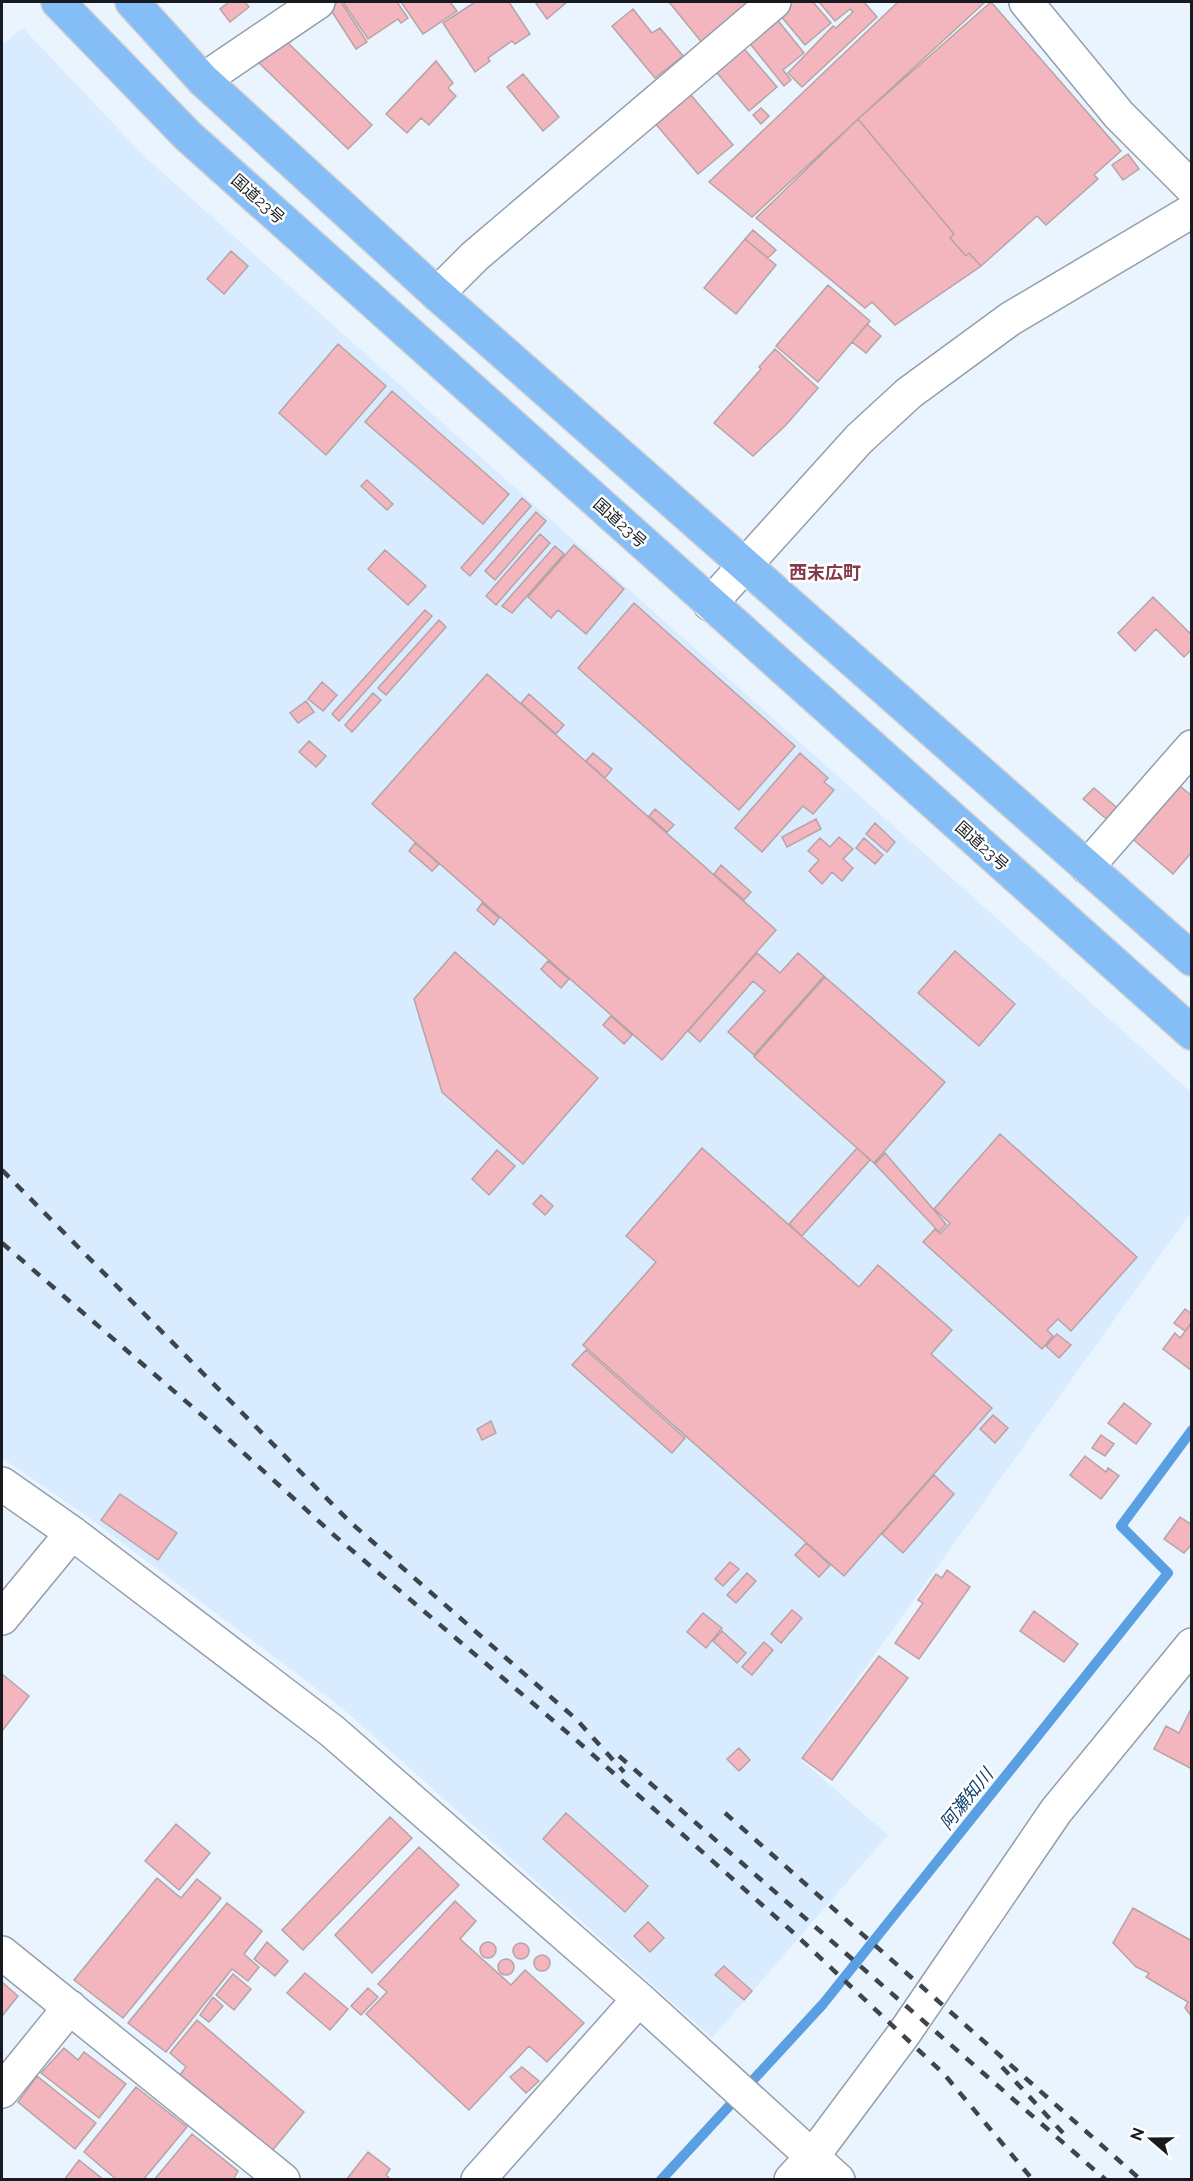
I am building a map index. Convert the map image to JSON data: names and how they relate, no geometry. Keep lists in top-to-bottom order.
{
  "streets": {
    "highway": ["国道23号"]
  },
  "districts": ["西末広町"],
  "water": ["阿瀬知川"],
  "north": "left"
}
